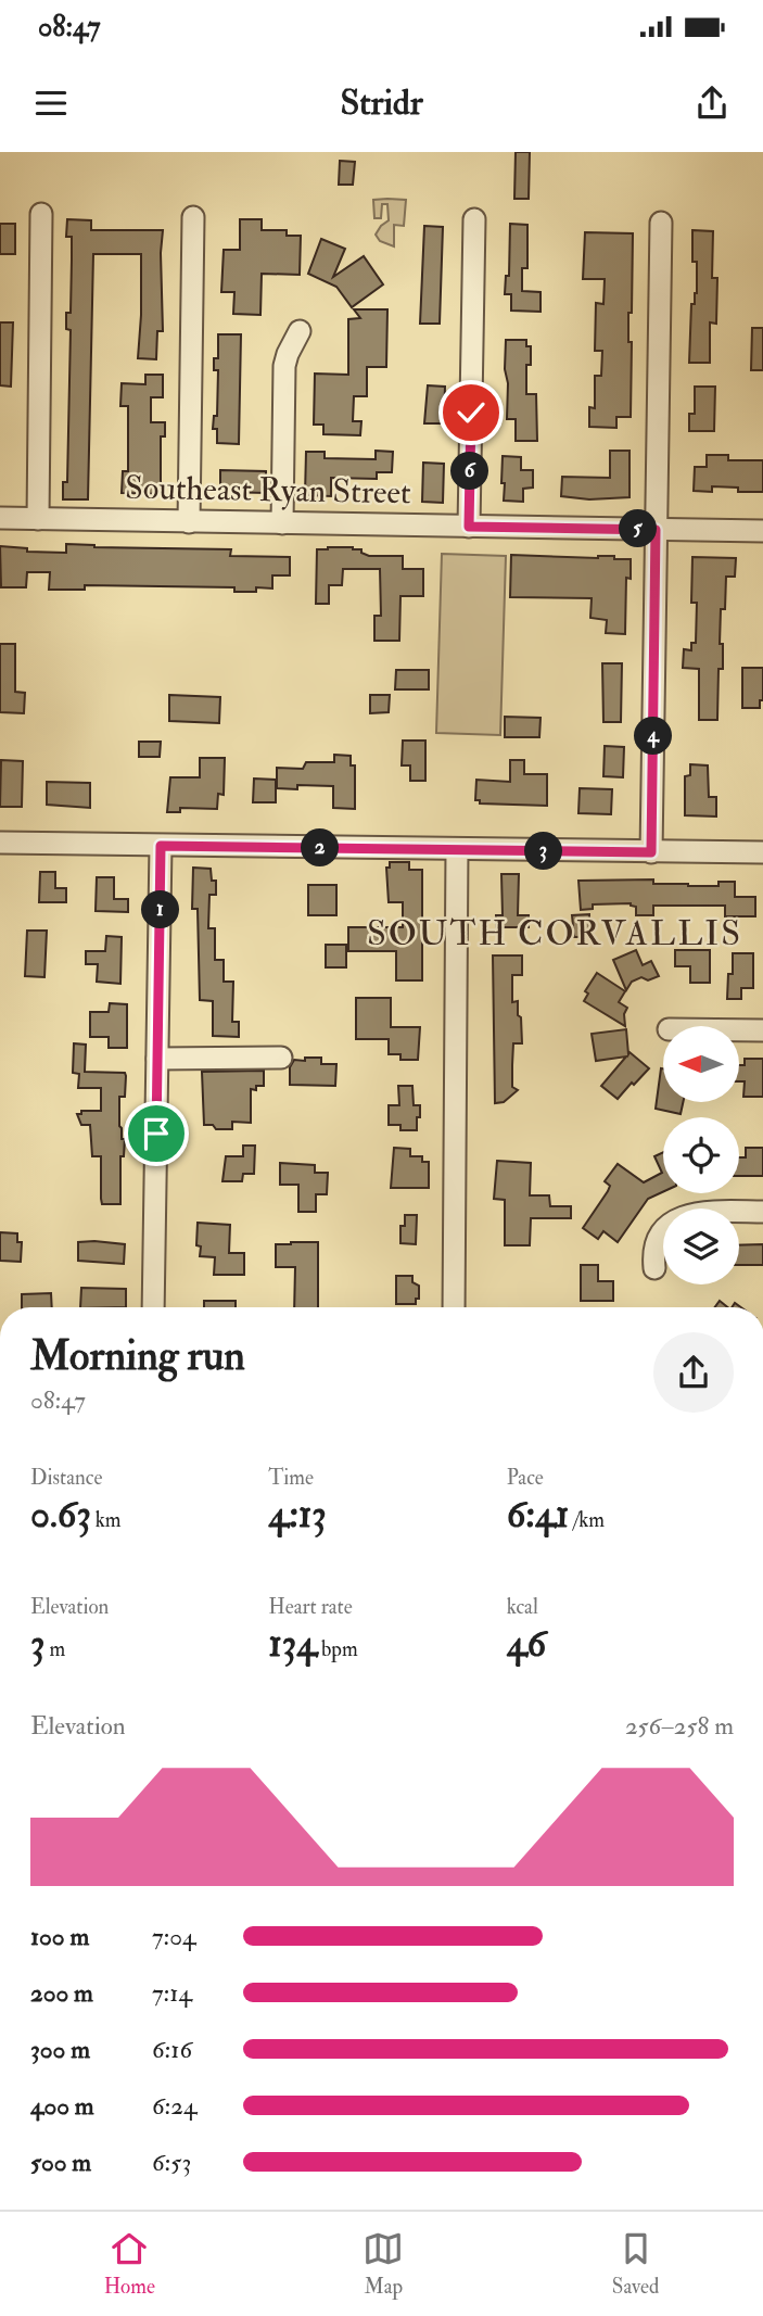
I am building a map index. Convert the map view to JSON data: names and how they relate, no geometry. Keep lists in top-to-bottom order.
{
  "streets": {
    "street": ["Southeast Ryan Street"]
  },
  "districts": ["SOUTH CORVALLIS"],
  "north": "left",
  "page": {
    "status": "08:47",
    "header": "Stridr",
    "pins": [
      "6",
      "5",
      "4",
      "2",
      "3",
      "1"
    ],
    "heading": ["Morning run", "08:47"],
    "stats": [
      ["Distance", "0.63 km"],
      ["Time", "4:13"],
      ["Pace", "6:41 /km"],
      ["Elevation", "3 m"],
      ["Heart rate", "134 bpm"],
      ["kcal", "46"]
    ],
    "chart": ["Elevation", "256–258 m"],
    "list": [
      {
        "name": "100 m",
        "note": "7:04"
      },
      {
        "name": "200 m",
        "note": "7:14"
      },
      {
        "name": "300 m",
        "note": "6:16"
      },
      {
        "name": "400 m",
        "note": "6:24"
      },
      {
        "name": "500 m",
        "note": "6:53"
      }
    ],
    "tabs": ["Home", "Map", "Saved"]
  }
}
